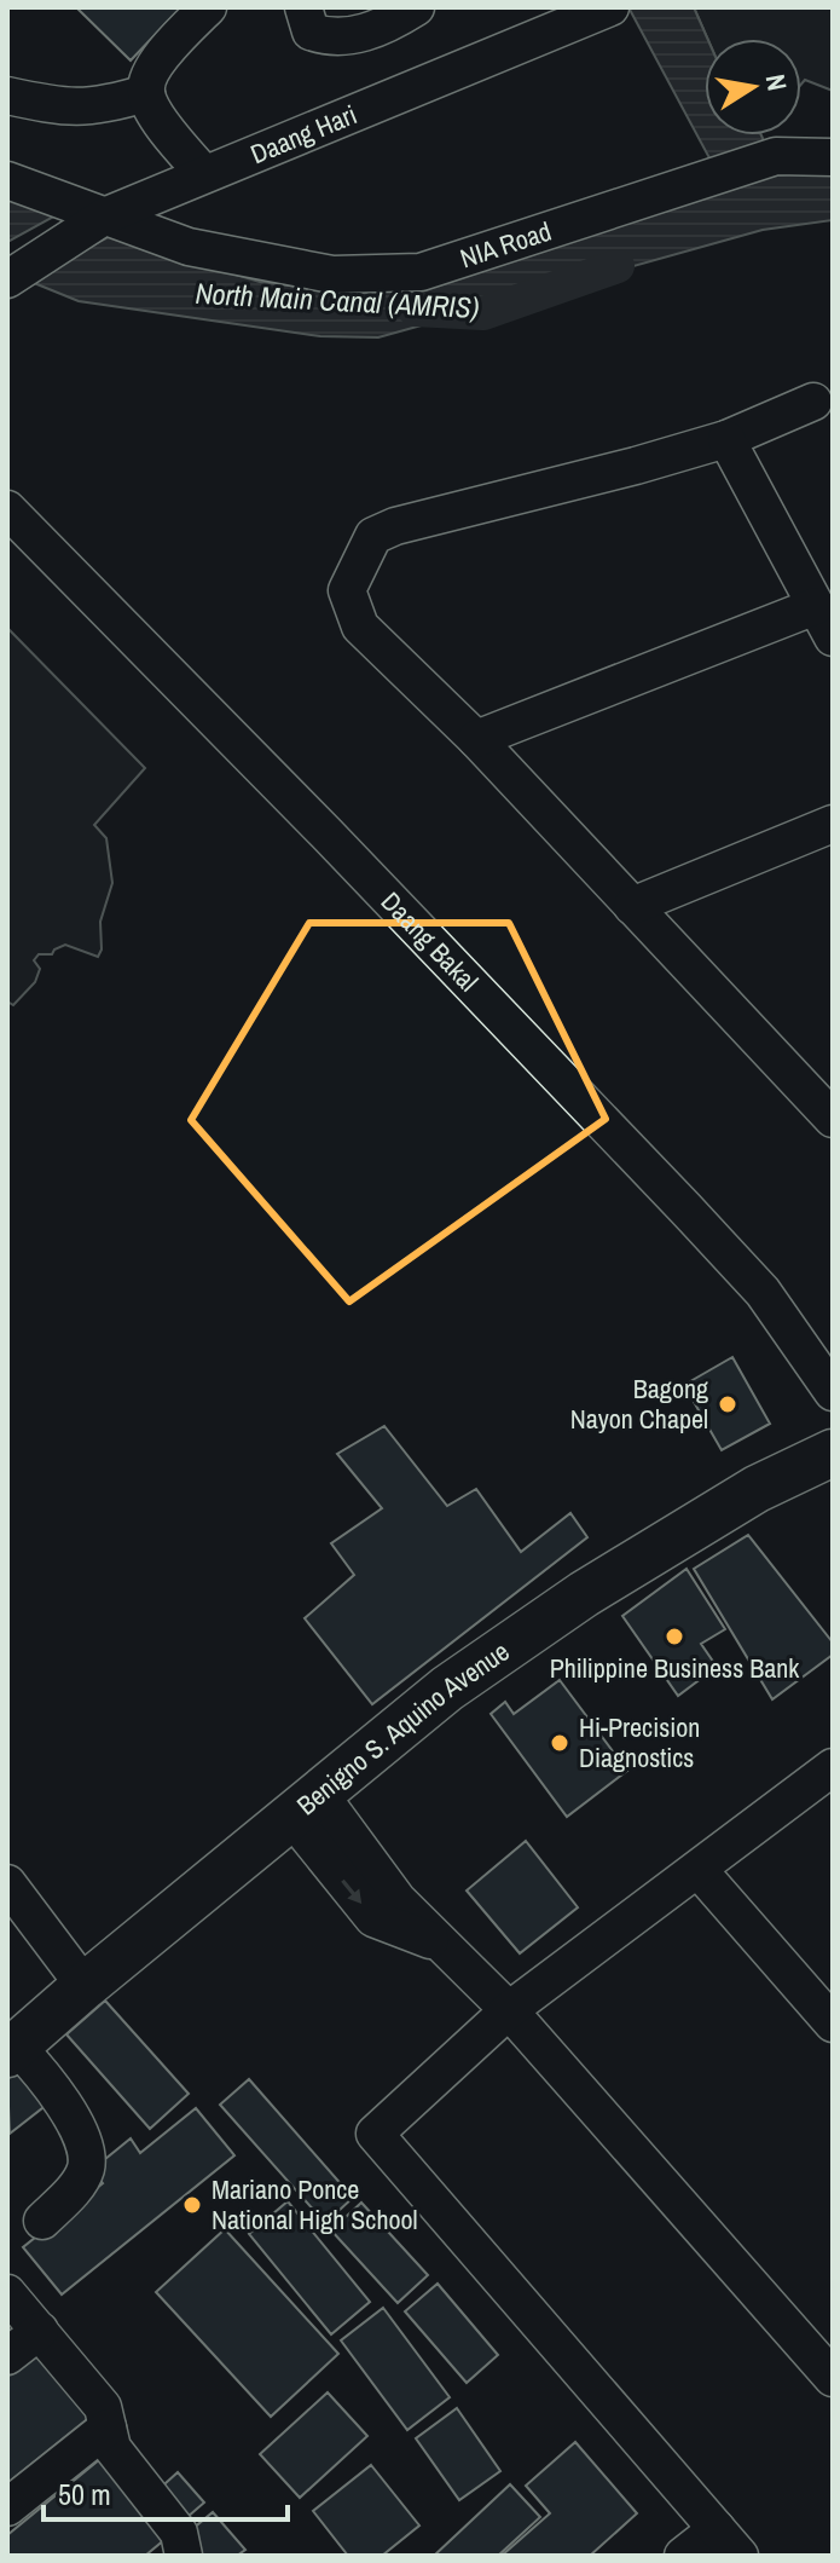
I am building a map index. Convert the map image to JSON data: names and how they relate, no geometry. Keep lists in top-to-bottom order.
{
  "streets": {
    "main road": ["Benigno S. Aquino Avenue"],
    "street": ["Daang Hari", "NIA Road", "Daang Bakal"]
  },
  "crossings": [
    ["Daang Hari", "NIA Road"]
  ],
  "water": ["North Main Canal (AMRIS)"],
  "places": [
    "Bagong Nayon Chapel",
    "Philippine Business Bank",
    "Hi-Precision Diagnostics",
    "Mariano Ponce National High School"
  ],
  "scale_bar": "50 m",
  "north": "right"
}
